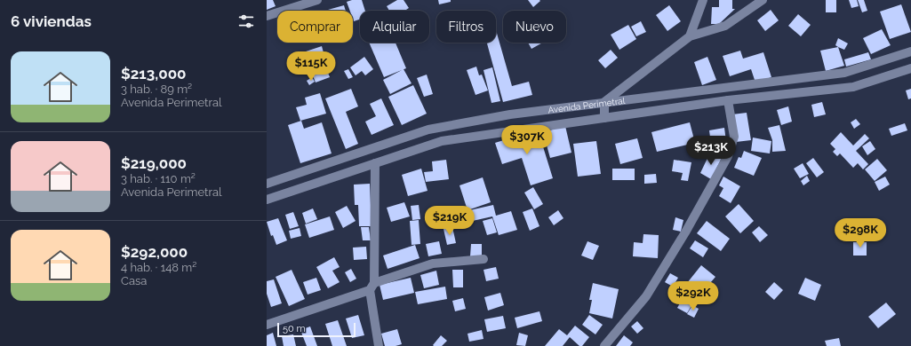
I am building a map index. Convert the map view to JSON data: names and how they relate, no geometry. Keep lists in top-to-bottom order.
{
  "streets": {
    "main road": ["Avenida Perimetral"]
  },
  "scale_bar": "50 m",
  "page": {
    "heading": "6 viviendas",
    "chip": [
      "Comprar",
      "Alquilar",
      "Filtros",
      "Nuevo"
    ],
    "list": [
      {
        "name": "$213,000",
        "note": "3 hab. · 89 m² · Avenida Perimetral"
      },
      {
        "name": "$219,000",
        "note": "3 hab. · 110 m² · Avenida Perimetral"
      },
      {
        "name": "$292,000",
        "note": "4 hab. · 148 m² · Casa"
      }
    ],
    "price": [
      "$115K",
      "$307K",
      "$213K",
      "$219K",
      "$298K",
      "$292K"
    ],
    "scale": "50 m"
  }
}
